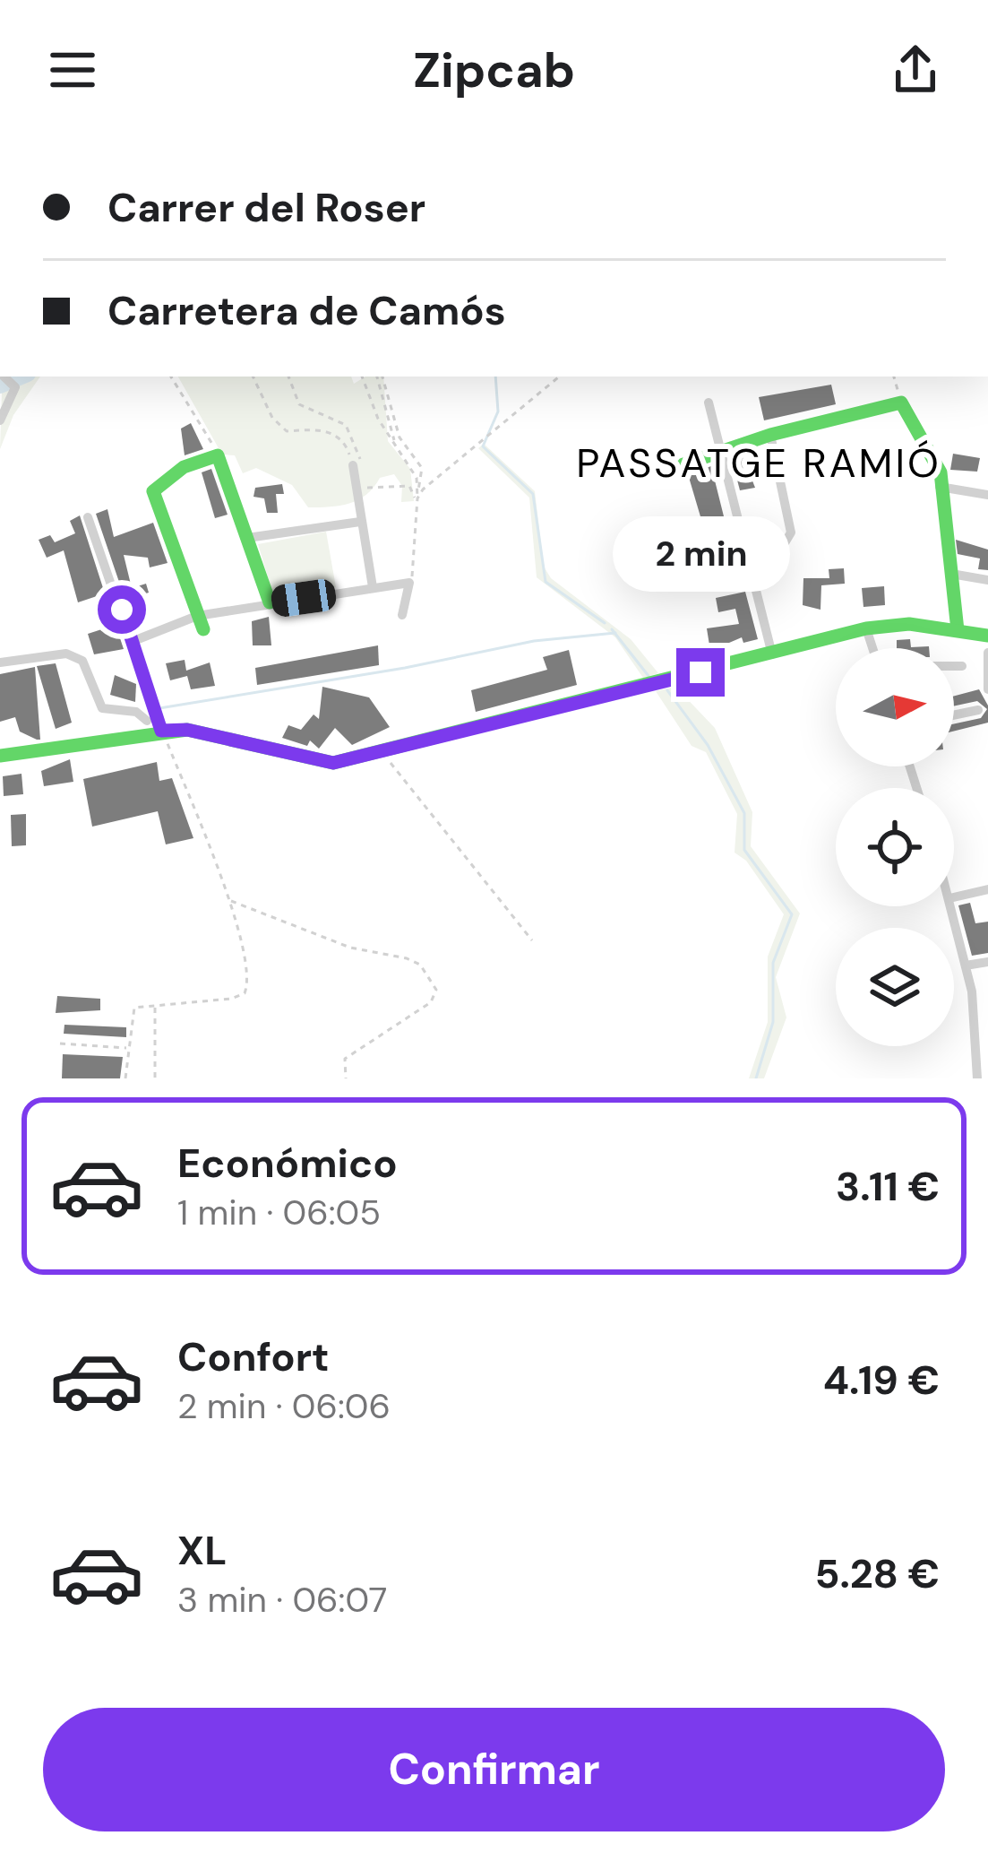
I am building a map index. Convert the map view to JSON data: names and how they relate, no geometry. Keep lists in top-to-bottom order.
{
  "districts": ["PASSATGE RAMIÓ"],
  "north": "right",
  "page": {
    "header": "Zipcab",
    "banner": ["Carrer del Roser", "Carretera de Camós"],
    "bubble": "2 min",
    "list": [
      {
        "name": "Económico",
        "note": "1 min · 06:05",
        "value": "3.11 €"
      },
      {
        "name": "Confort",
        "note": "2 min · 06:06",
        "value": "4.19 €"
      },
      {
        "name": "XL",
        "note": "3 min · 06:07",
        "value": "5.28 €"
      }
    ],
    "buttons": "Confirmar"
  }
}
